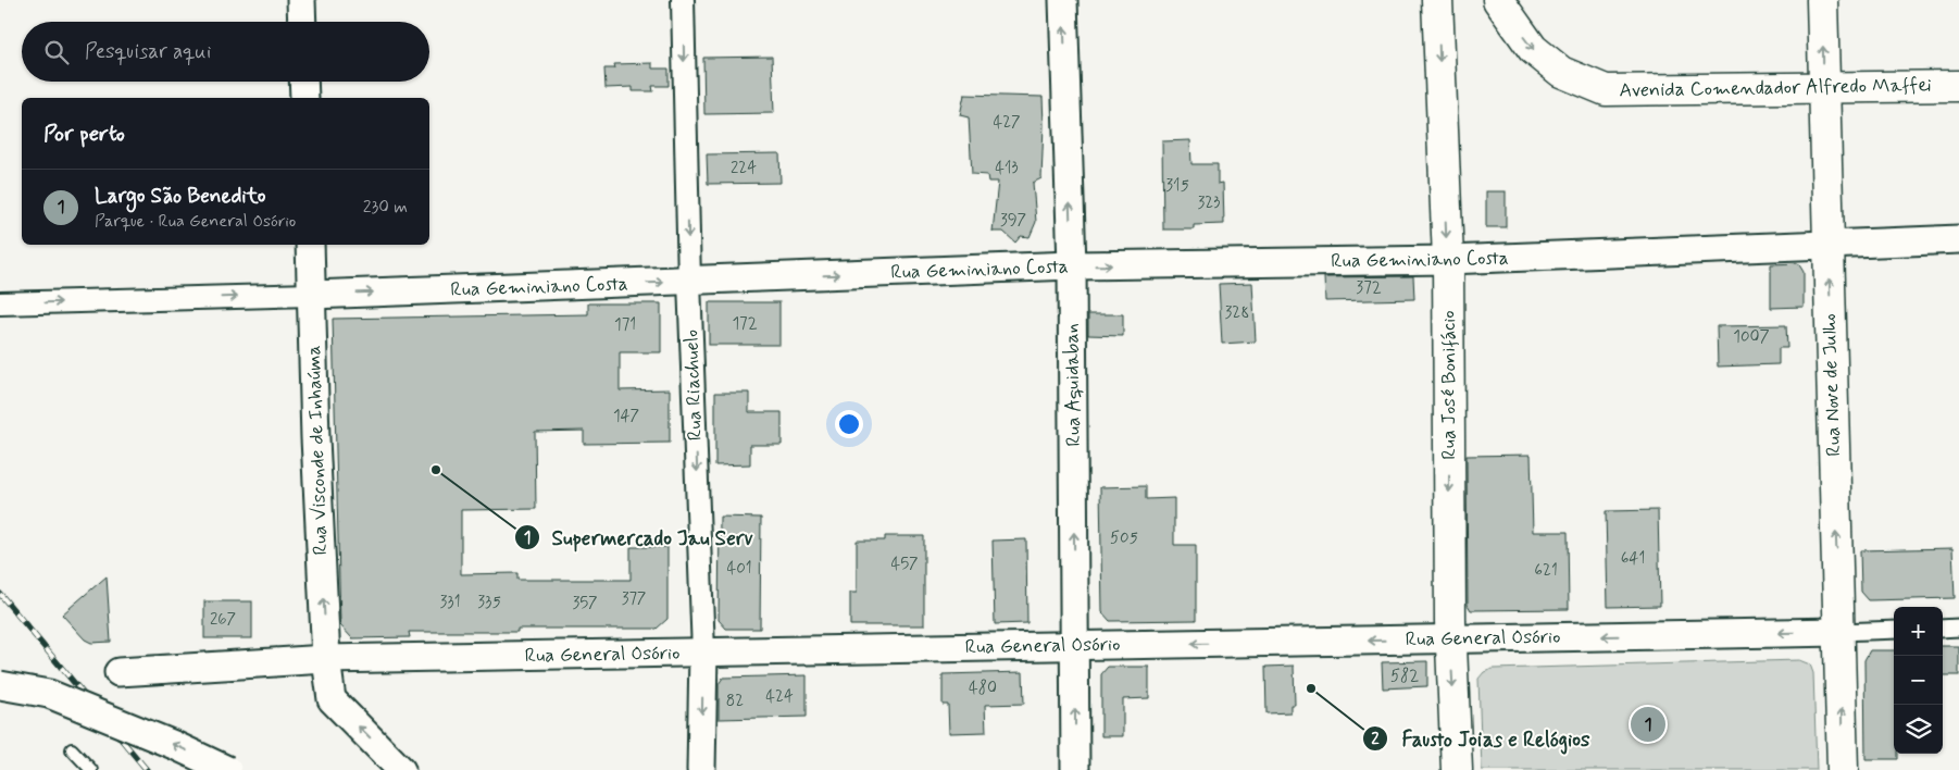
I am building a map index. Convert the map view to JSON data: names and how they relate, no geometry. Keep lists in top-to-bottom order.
{
  "streets": {
    "main road": ["Avenida Comendador Alfredo Maffei", "Rua José Bonifácio", "Rua Nove de Julho"],
    "street": [
      "Rua Geminiano Costa",
      "Rua Riachuelo",
      "Rua Aquidaban",
      "Rua Visconde de Inhaúma",
      "Rua General Osório"
    ]
  },
  "crossings": [
    ["Avenida Comendador Alfredo Maffei", "Rua Nove de Julho"],
    ["Rua Geminiano Costa", "Rua Riachuelo"],
    ["Rua Geminiano Costa", "Rua Aquidaban"],
    ["Rua Geminiano Costa", "Rua José Bonifácio"],
    ["Rua Geminiano Costa", "Rua Nove de Julho"],
    ["Rua Geminiano Costa", "Rua Visconde de Inhaúma"],
    ["Rua Riachuelo", "Rua General Osório"],
    ["Rua Aquidaban", "Rua General Osório"],
    ["Rua José Bonifácio", "Rua General Osório"],
    ["Rua Nove de Julho", "Rua General Osório"],
    ["Rua Visconde de Inhaúma", "Rua General Osório"]
  ],
  "one_way": [
    "Avenida Comendador Alfredo Maffei",
    "Rua Geminiano Costa",
    "Rua Riachuelo",
    "Rua Aquidaban",
    "Rua José Bonifácio",
    "Rua Nove de Julho",
    "Rua Visconde de Inhaúma",
    "Rua General Osório"
  ],
  "places": ["Supermercado Jau Serv", "Fausto Joias e Relógios"],
  "house_numbers": [
    "427",
    "224",
    "413",
    "315",
    "323",
    "397",
    "372",
    "328",
    "172",
    "171",
    "1007",
    "147",
    "505",
    "641",
    "457",
    "401",
    "621",
    "377",
    "331",
    "335",
    "357",
    "267",
    "582",
    "480",
    "424",
    "82"
  ],
  "page": {
    "search": "Pesquisar aqui",
    "heading": "Por perto",
    "list": [
      {
        "mark": "1",
        "name": "Largo São Benedito",
        "note": "Parque · Rua General Osório",
        "value": "230 m"
      }
    ],
    "map_buttons": ["+", "−"],
    "pins": "1"
  }
}
